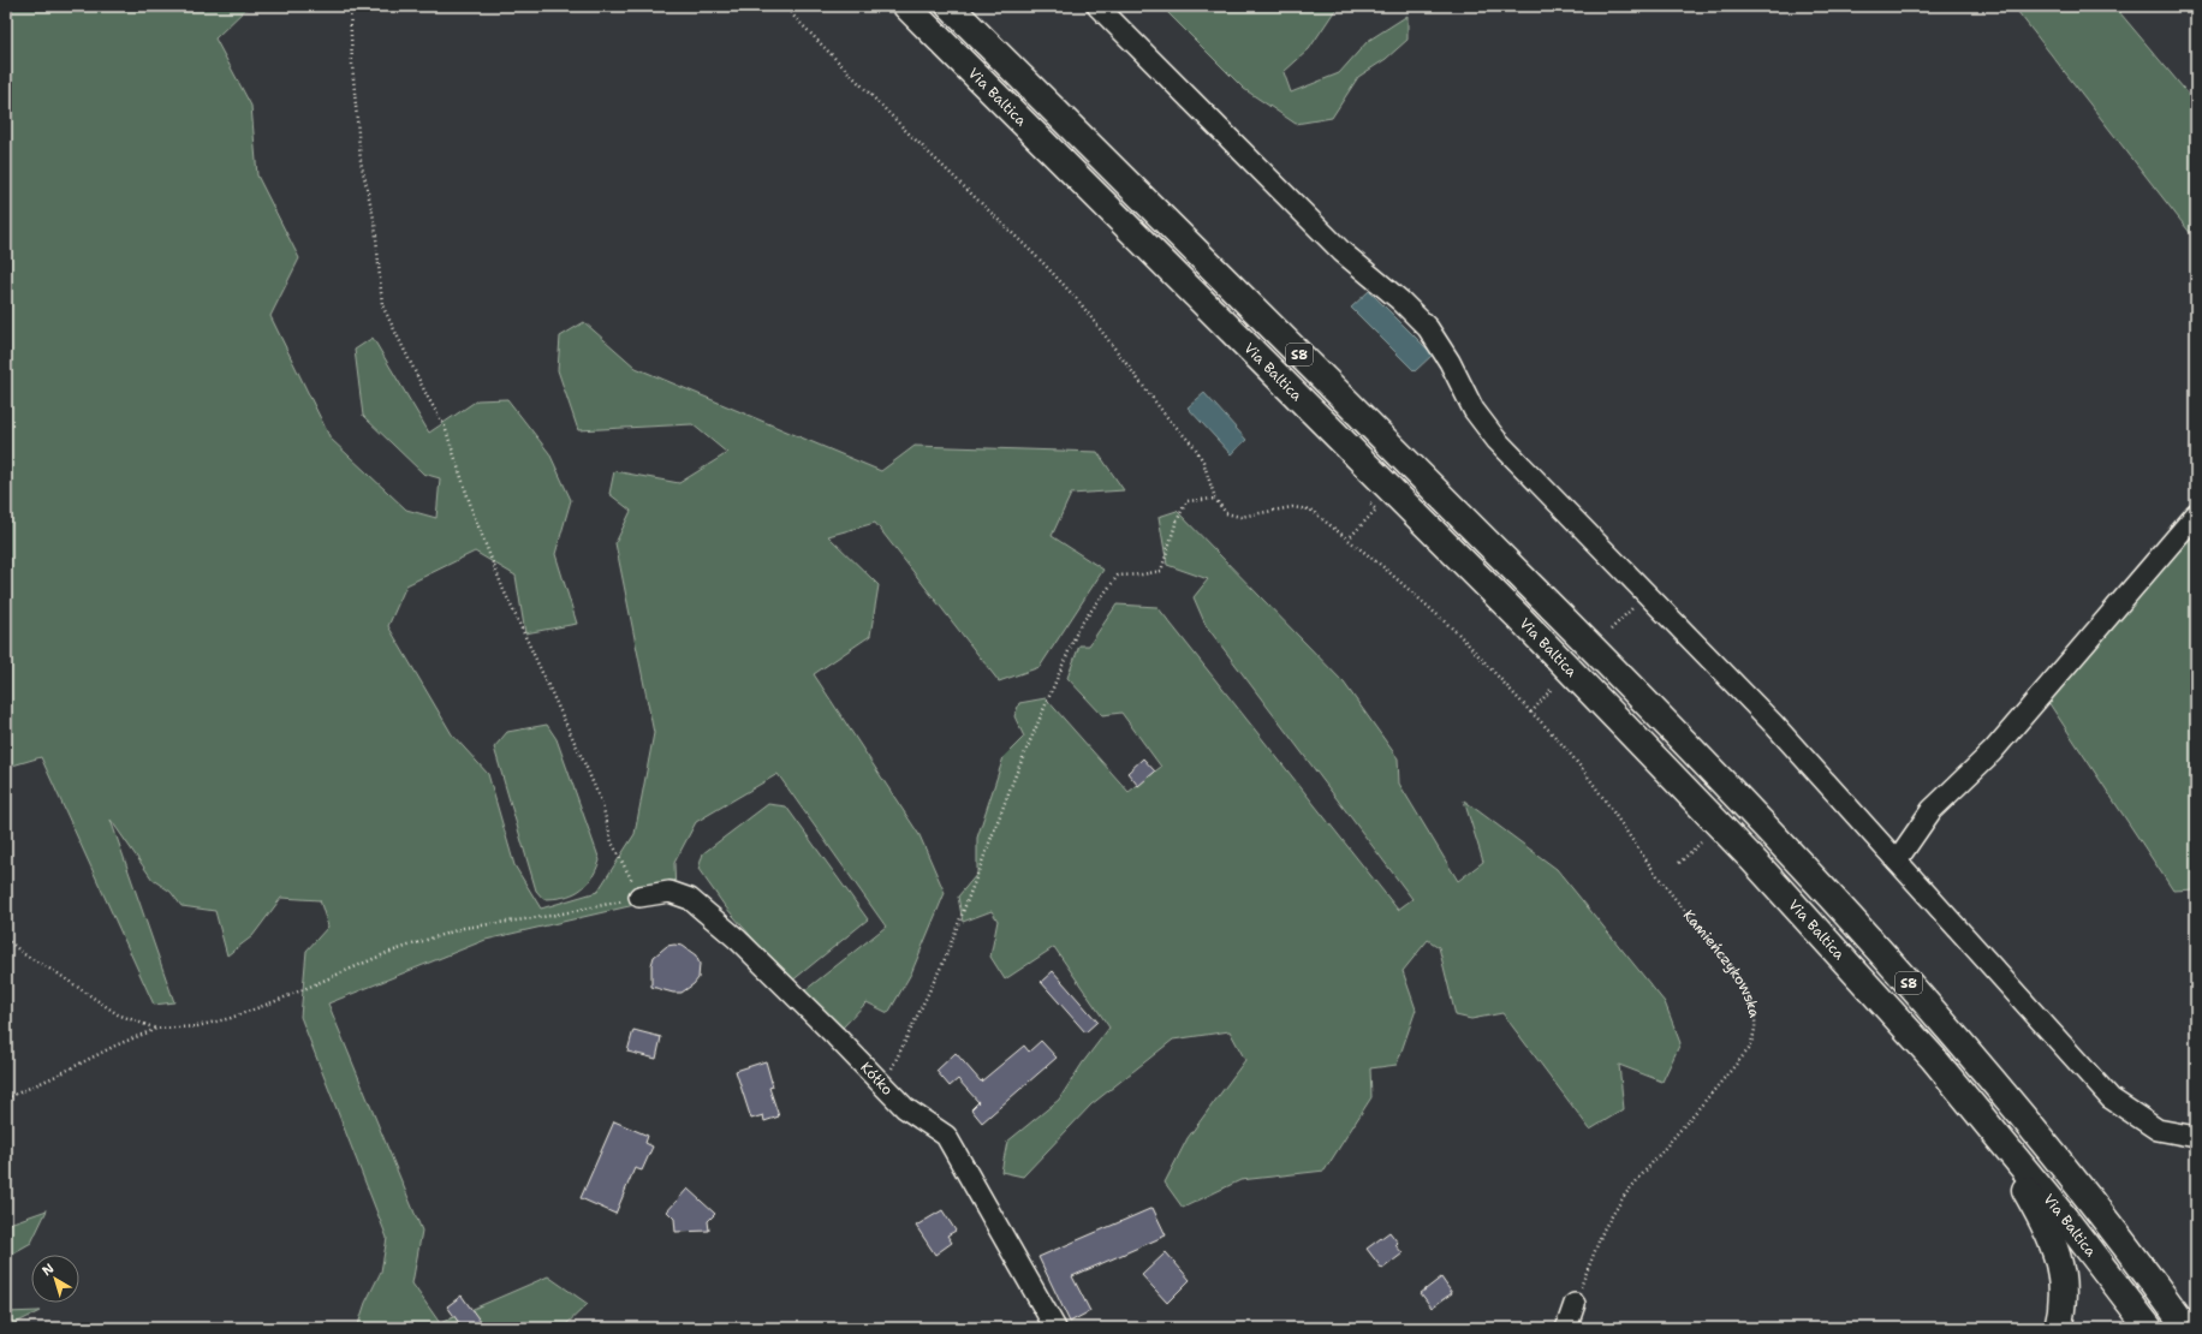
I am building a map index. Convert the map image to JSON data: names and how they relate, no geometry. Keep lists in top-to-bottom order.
{
  "streets": {
    "highway": ["Via Baltica", "S8"],
    "street": ["Kółko"],
    "path": ["Kamieńczykowska"]
  },
  "north": "top left"
}
